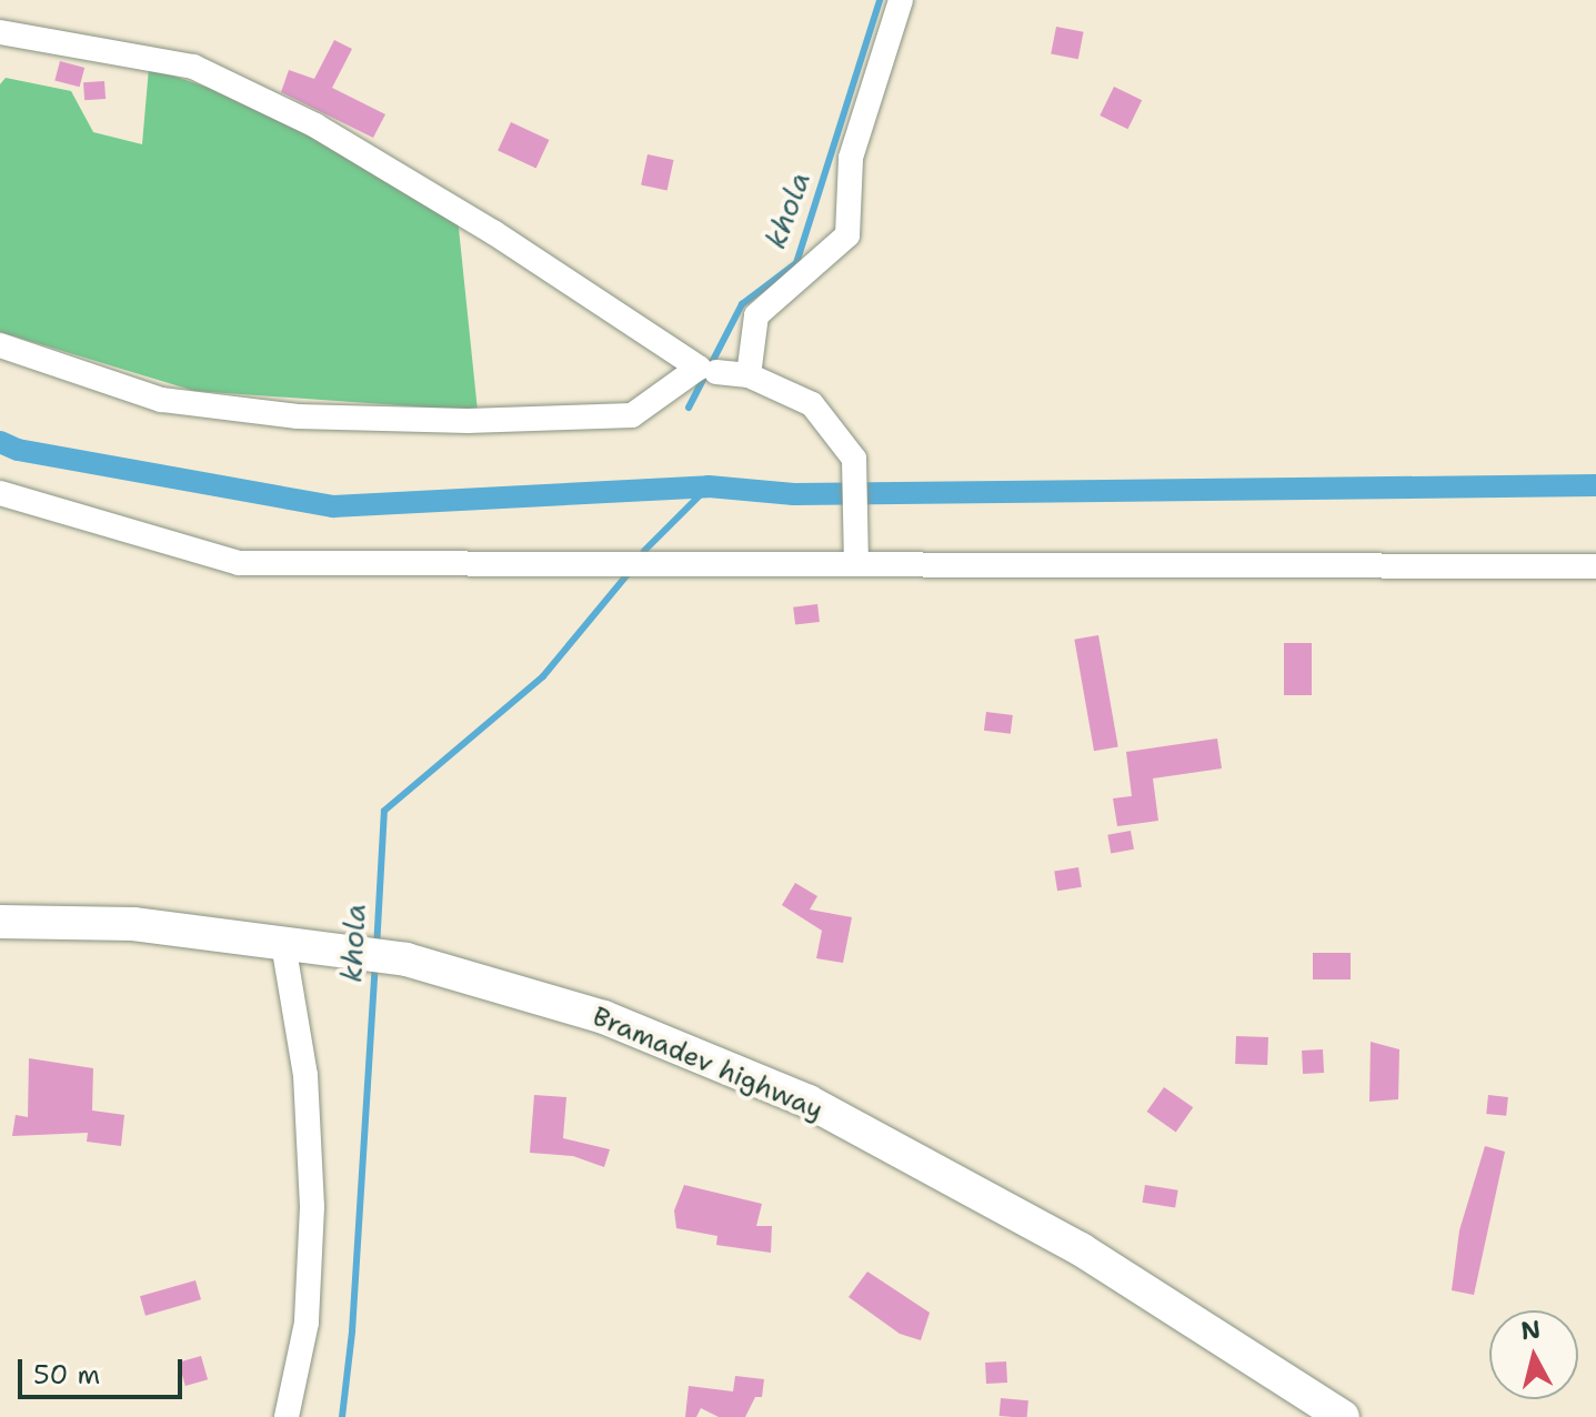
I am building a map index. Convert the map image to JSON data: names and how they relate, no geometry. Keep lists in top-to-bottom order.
{
  "streets": {
    "street": ["Bramadev highway"]
  },
  "water": ["khola"],
  "scale_bar": "50 m",
  "north": "top"
}
